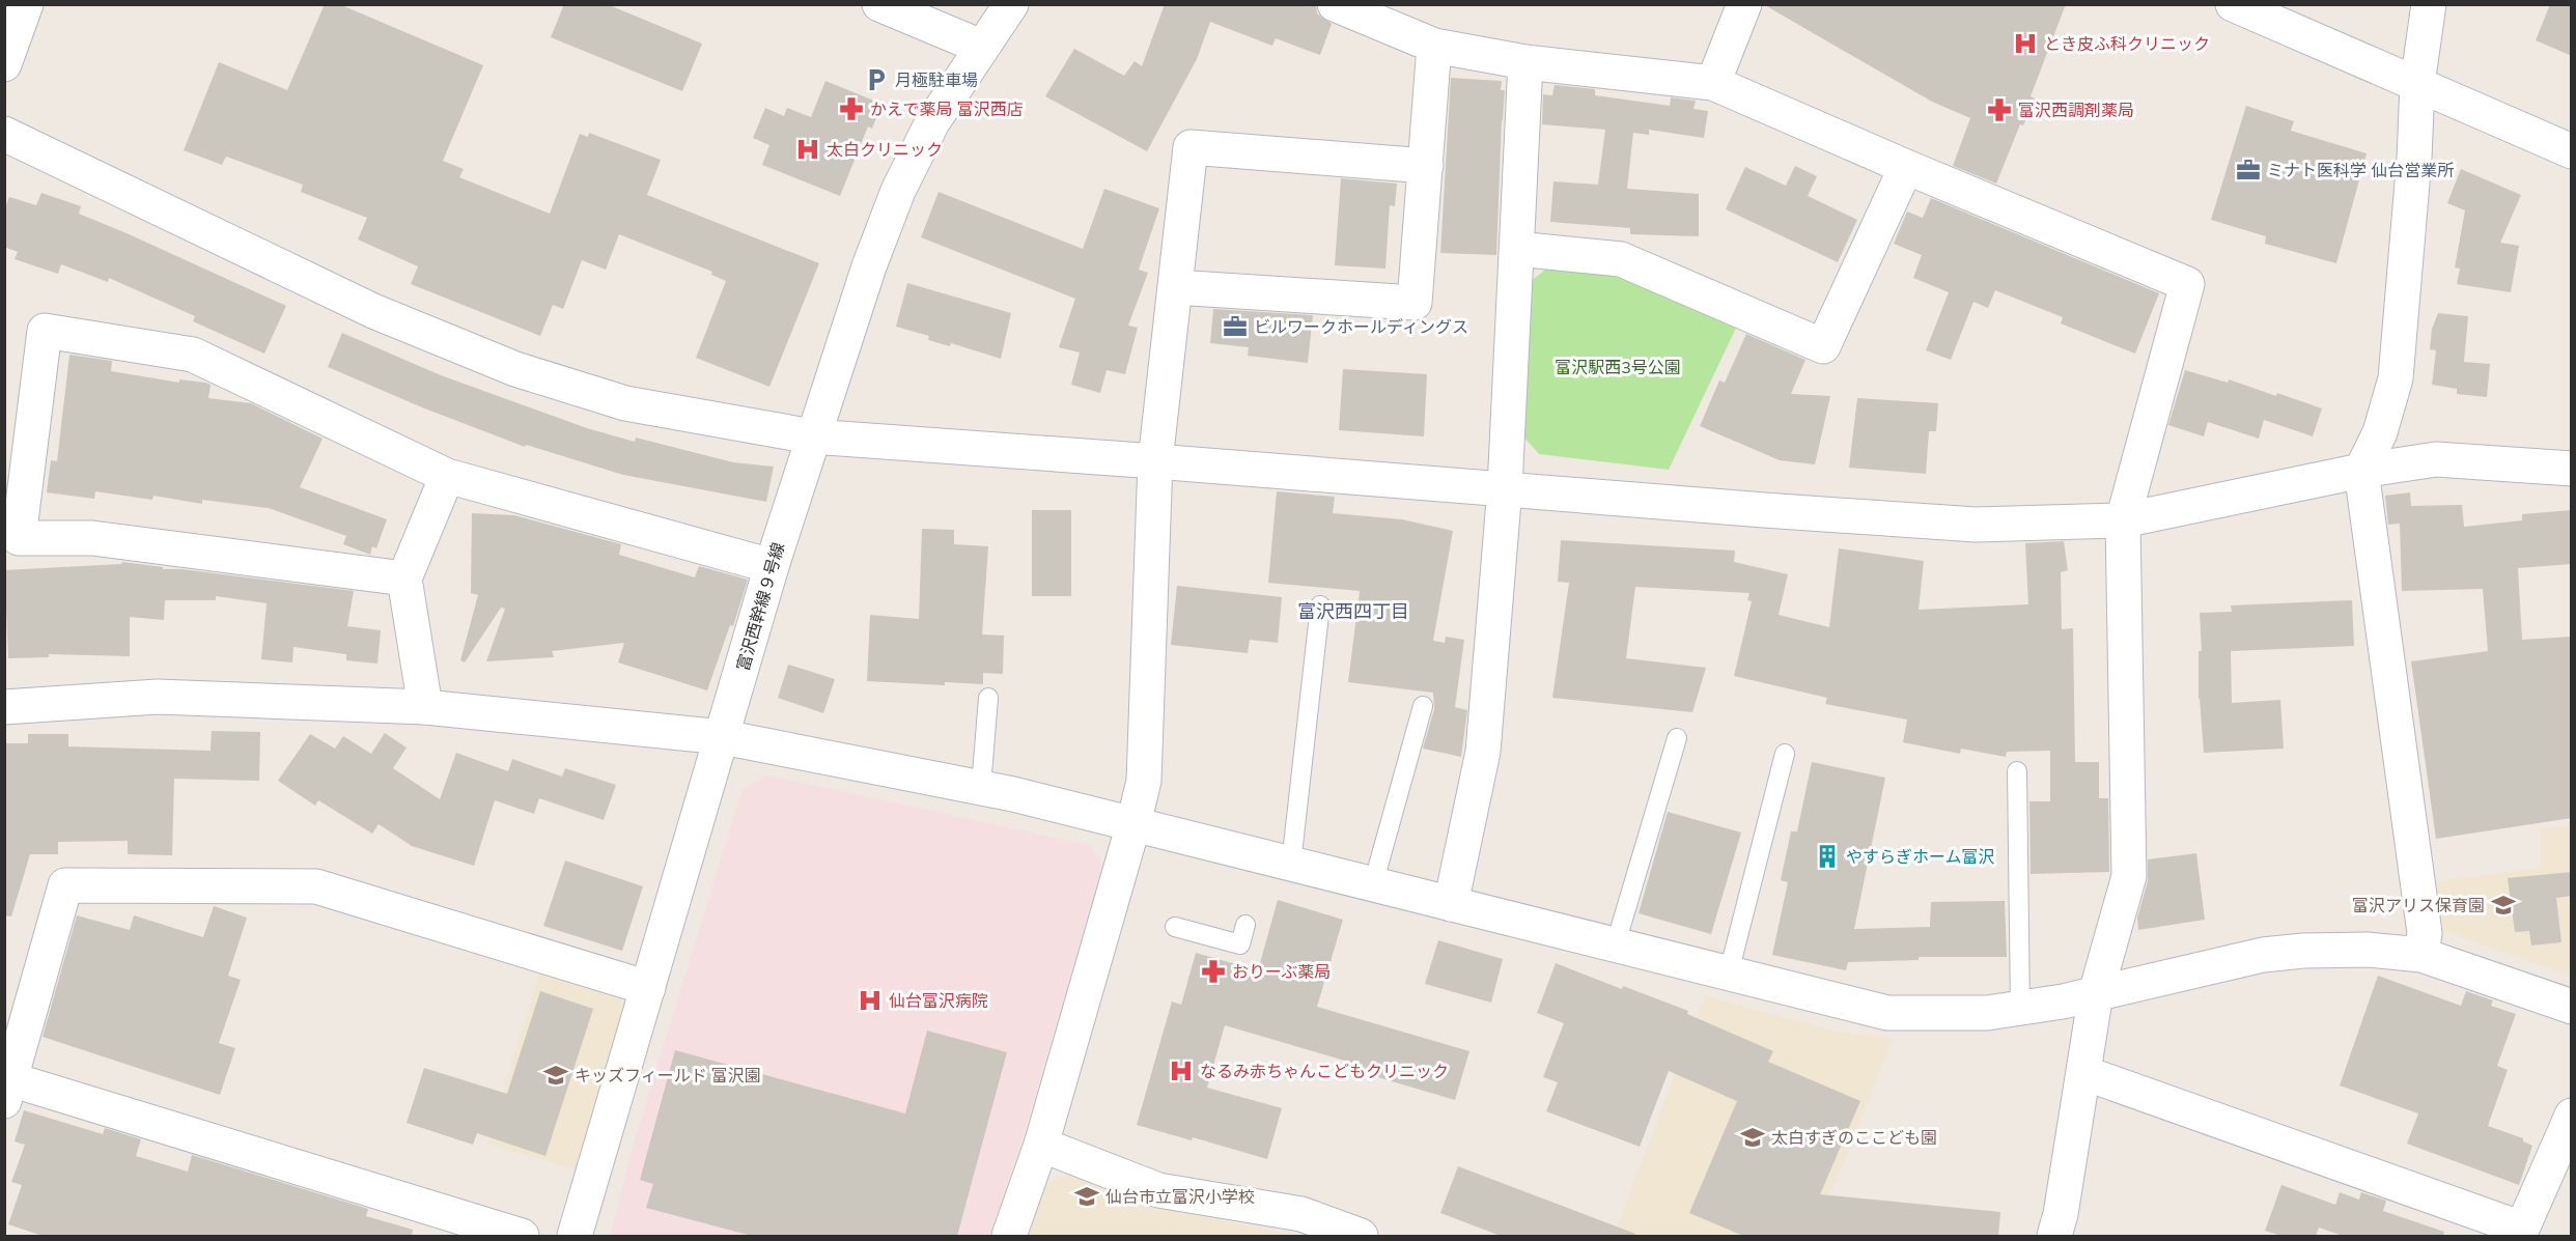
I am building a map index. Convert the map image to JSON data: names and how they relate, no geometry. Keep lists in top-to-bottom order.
{
  "streets": {
    "street": ["富沢西幹線９号線"]
  },
  "districts": ["富沢西四丁目"],
  "parks": ["富沢駅西3号公園"],
  "places": {
    "hospital": [
      "とき皮ふ科クリニック",
      "太白クリニック",
      "仙台富沢病院",
      "なるみ赤ちゃんこどもクリニック"
    ],
    "parking": ["月極駐車場"],
    "pharmacy": ["かえで薬局 富沢西店", "富沢西調剤薬局", "おりーぶ薬局"],
    "office": ["ミナト医科学 仙台営業所", "ビルワークホールディングス"],
    "building": ["やすらぎホーム富沢"],
    "school or university": [
      "富沢アリス保育園",
      "キッズフィールド 富沢園",
      "太白すぎのここども園",
      "仙台市立富沢小学校"
    ]
  }
}
